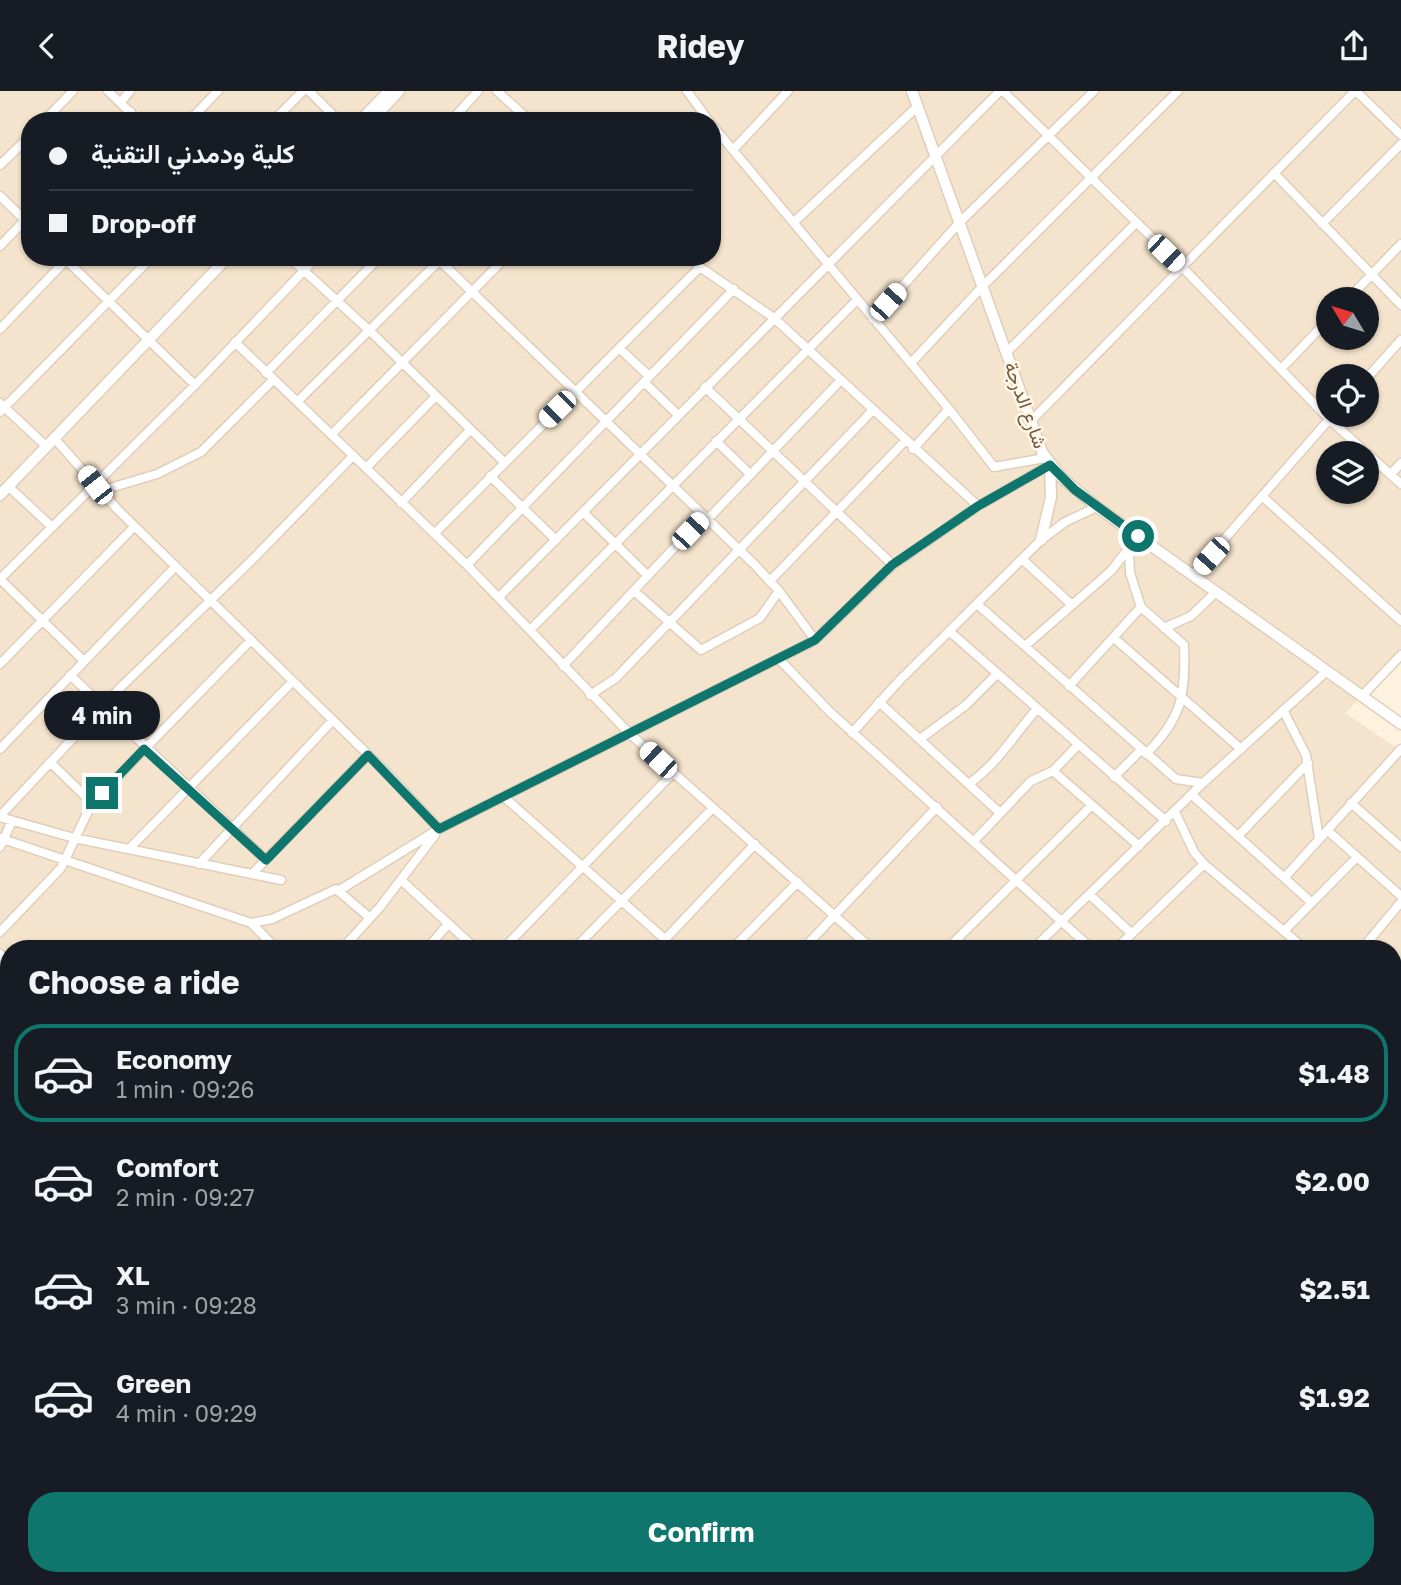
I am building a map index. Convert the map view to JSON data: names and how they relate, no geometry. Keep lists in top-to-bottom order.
{
  "streets": {
    "street": ["شارع الدرجة"]
  },
  "north": "top left",
  "page": {
    "header": "Ridey",
    "banner": ["كلية ودمدني التقنية", "Drop-off"],
    "bubble": "4 min",
    "heading": "Choose a ride",
    "list": [
      {
        "name": "Economy",
        "note": "1 min · 09:26",
        "value": "$1.48"
      },
      {
        "name": "Comfort",
        "note": "2 min · 09:27",
        "value": "$2.00"
      },
      {
        "name": "XL",
        "note": "3 min · 09:28",
        "value": "$2.51"
      },
      {
        "name": "Green",
        "note": "4 min · 09:29",
        "value": "$1.92"
      }
    ],
    "buttons": "Confirm"
  }
}
